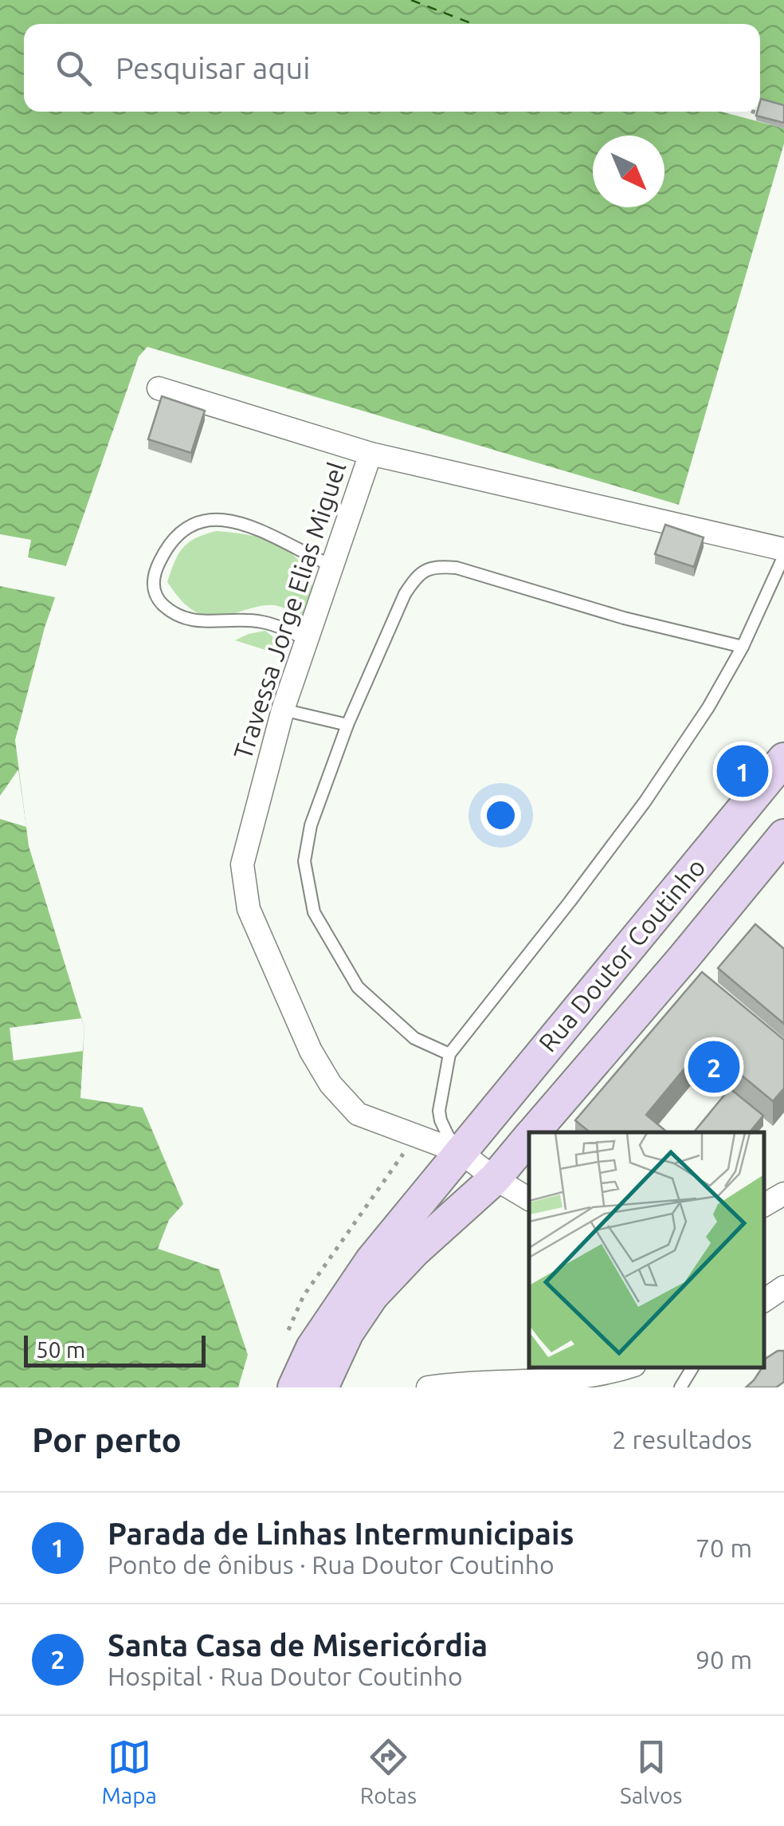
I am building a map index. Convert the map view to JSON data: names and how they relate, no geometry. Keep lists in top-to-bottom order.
{
  "streets": {
    "main road": ["Rua Doutor Coutinho"],
    "street": ["Travessa Jorge Elias Miguel"]
  },
  "crossings": [
    ["Travessa Jorge Elias Miguel", "Rua Doutor Coutinho"]
  ],
  "scale_bar": "50 m",
  "north": "bottom right",
  "page": {
    "search": "Pesquisar aqui",
    "pins": ["1", "2"],
    "scale": "50 m",
    "heading": ["Por perto", "2 resultados"],
    "list": [
      {
        "mark": "1",
        "name": "Parada de Linhas Intermunicipais",
        "note": "Ponto de ônibus · Rua Doutor Coutinho",
        "value": "70 m"
      },
      {
        "mark": "2",
        "name": "Santa Casa de Misericórdia",
        "note": "Hospital · Rua Doutor Coutinho",
        "value": "90 m"
      }
    ],
    "nav": ["Mapa", "Rotas", "Salvos"]
  }
}
